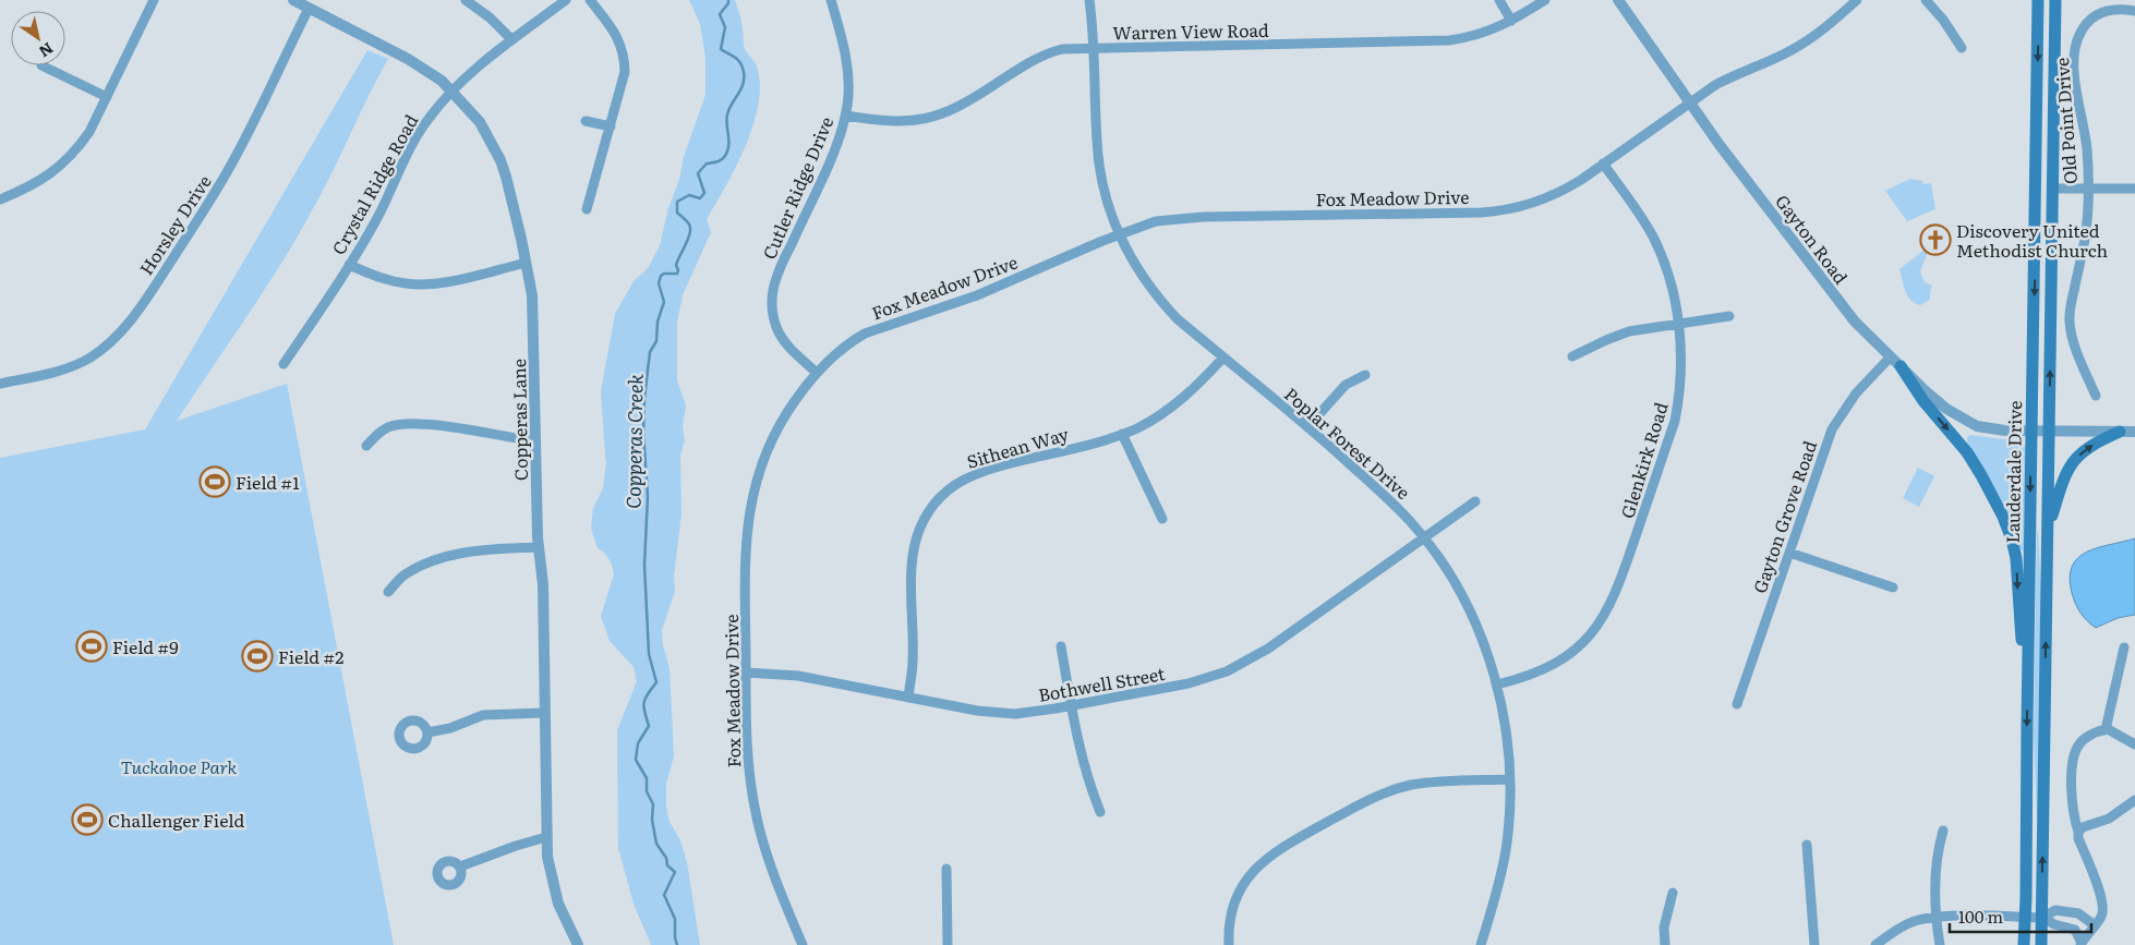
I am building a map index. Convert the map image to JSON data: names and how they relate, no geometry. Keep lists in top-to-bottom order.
{
  "streets": {
    "main road": ["Lauderdale Drive"],
    "street": [
      "Warren View Road",
      "Old Point Drive",
      "Crystal Ridge Road",
      "Cutler Ridge Drive",
      "Fox Meadow Drive",
      "Horsley Drive",
      "Gayton Road",
      "Copperas Lane",
      "Poplar Forest Drive",
      "Sithean Way",
      "Glenkirk Road",
      "Gayton Grove Road",
      "Bothwell Street"
    ]
  },
  "crossings": [
    ["Warren View Road", "Cutler Ridge Drive"],
    ["Warren View Road", "Poplar Forest Drive"],
    ["Crystal Ridge Road", "Copperas Lane"],
    ["Cutler Ridge Drive", "Fox Meadow Drive"],
    ["Fox Meadow Drive", "Gayton Road"],
    ["Fox Meadow Drive", "Poplar Forest Drive"],
    ["Fox Meadow Drive", "Glenkirk Road"],
    ["Fox Meadow Drive", "Bothwell Street"],
    ["Horsley Drive", "Copperas Lane"],
    ["Gayton Road", "Lauderdale Drive"],
    ["Gayton Road", "Gayton Grove Road"],
    ["Poplar Forest Drive", "Sithean Way"],
    ["Poplar Forest Drive", "Glenkirk Road"],
    ["Poplar Forest Drive", "Bothwell Street"],
    ["Sithean Way", "Bothwell Street"]
  ],
  "water": ["Copperas Creek"],
  "parks": ["Tuckahoe Park"],
  "places": {
    "church": ["Discovery United Methodist Church"],
    "sports": [
      "Field #1",
      "Field #9",
      "Field #2",
      "Challenger Field"
    ]
  },
  "scale_bar": "100 m",
  "north": "bottom right"
}
